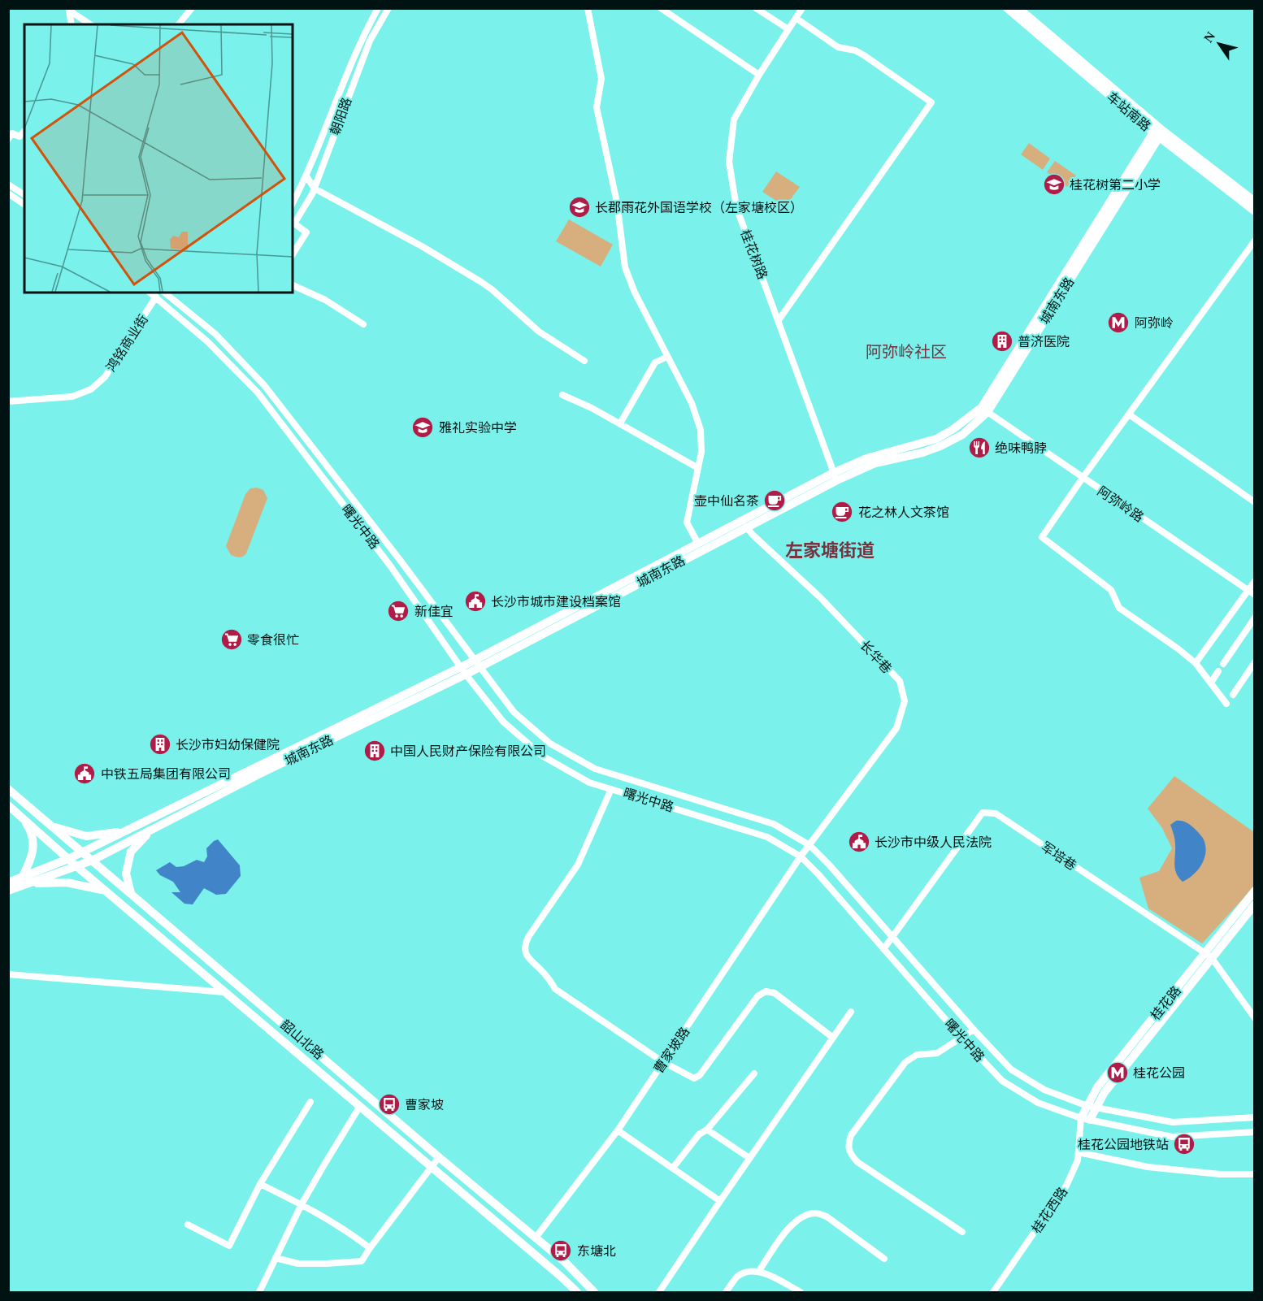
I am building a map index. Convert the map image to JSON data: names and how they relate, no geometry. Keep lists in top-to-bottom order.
{
  "streets": {
    "main road": [
      "车站南路",
      "城南东路",
      "桂花路",
      "韶山北路"
    ],
    "street": [
      "朝阳路",
      "桂花树路",
      "鸿铭商业街",
      "阿弥岭路",
      "曙光中路",
      "长华巷",
      "军培巷",
      "曹家坡路",
      "桂花西路"
    ]
  },
  "crossings": [
    ["车站南路", "城南东路"],
    ["桂花树路", "城南东路"],
    ["城南东路", "阿弥岭路"],
    ["城南东路", "曙光中路"],
    ["城南东路", "长华巷"],
    ["城南东路", "韶山北路"],
    ["鸿铭商业街", "曙光中路"],
    ["曙光中路", "长华巷"],
    ["曙光中路", "军培巷"],
    ["曙光中路", "桂花路"],
    ["曙光中路", "曹家坡路"],
    ["曙光中路", "桂花西路"],
    ["长华巷", "曹家坡路"],
    ["军培巷", "桂花路"],
    ["桂花路", "桂花西路"],
    ["韶山北路", "曹家坡路"]
  ],
  "districts": ["阿弥岭社区", "左家塘街道"],
  "places": {
    "school or university": ["桂花树第二小学", "长郡雨花外国语学校（左家塘校区）", "雅礼实验中学"],
    "metro station": ["阿弥岭", "桂花公园"],
    "building": ["普济医院", "长沙市妇幼保健院", "中国人民财产保险有限公司"],
    "restaurant": ["绝味鸭脖"],
    "cafe": ["壶中仙名茶", "花之林人文茶馆"],
    "public building": ["长沙市城市建设档案馆", "中铁五局集团有限公司", "长沙市中级人民法院"],
    "supermarket": ["新佳宜", "零食很忙"],
    "bus stop": ["曹家坡", "桂花公园地铁站", "东塘北"]
  },
  "north": "top left"
}
